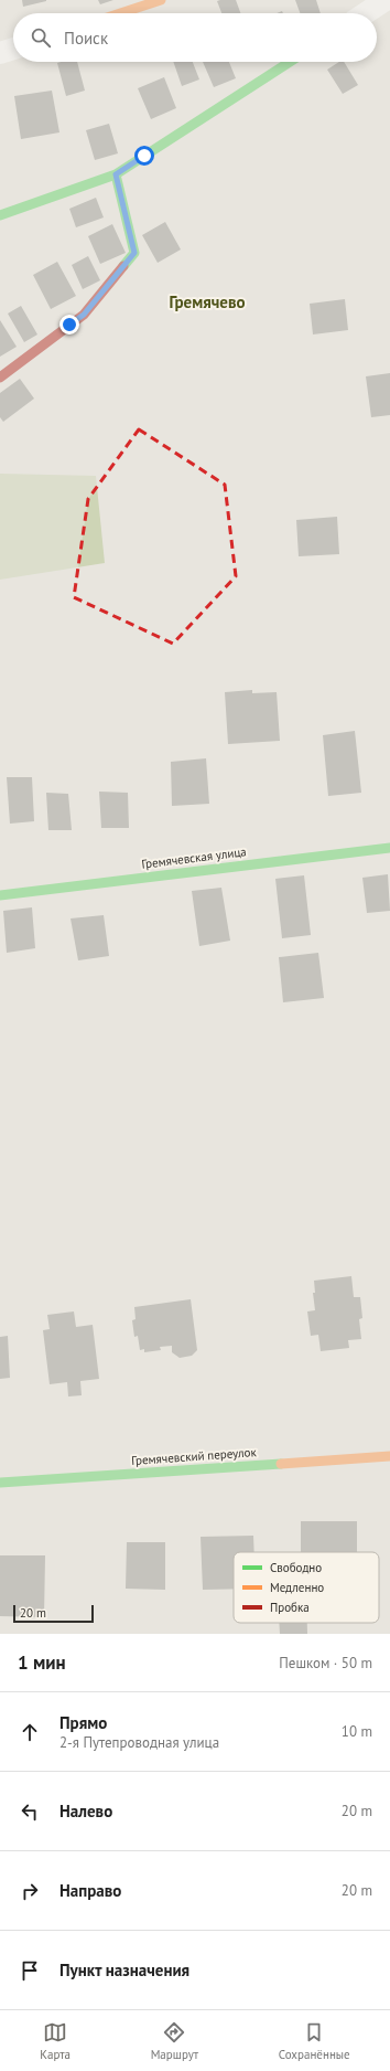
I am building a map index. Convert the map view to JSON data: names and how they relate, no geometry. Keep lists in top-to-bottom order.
{
  "streets": {
    "street": ["Гремячевская улица", "Гремячевский переулок"]
  },
  "districts": ["Гремячево"],
  "legend": ["Свободно", "Медленно", "Пробка"],
  "scale_bar": "20 m",
  "page": {
    "search": "Поиск",
    "scale": "20 m",
    "heading": ["1 мин", "Пешком · 50 m"],
    "list": [
      ["Прямо", "2-я Путепроводная улица", "10 m"],
      ["Налево", "20 m"],
      ["Направо", "20 m"],
      "Пункт назначения"
    ],
    "nav": ["Карта", "Маршрут", "Сохранённые"]
  }
}
